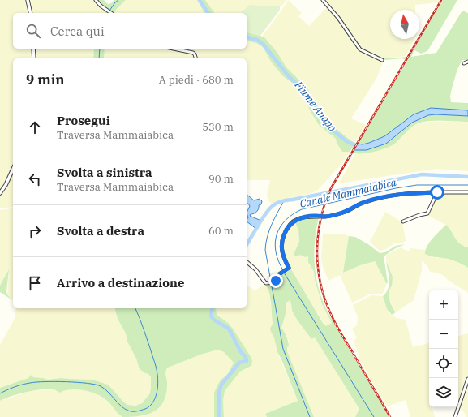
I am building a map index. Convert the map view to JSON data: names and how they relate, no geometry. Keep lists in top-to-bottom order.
{
  "water": ["Fiume Anapo", "Canale Mammaiabica"],
  "north": "top",
  "page": {
    "search": "Cerca qui",
    "heading": ["9 min", "A piedi · 680 m"],
    "list": [
      ["Prosegui", "Traversa Mammaiabica", "530 m"],
      ["Svolta a sinistra", "Traversa Mammaiabica", "90 m"],
      ["Svolta a destra", "60 m"],
      "Arrivo a destinazione"
    ],
    "map_buttons": ["+", "−"]
  }
}
